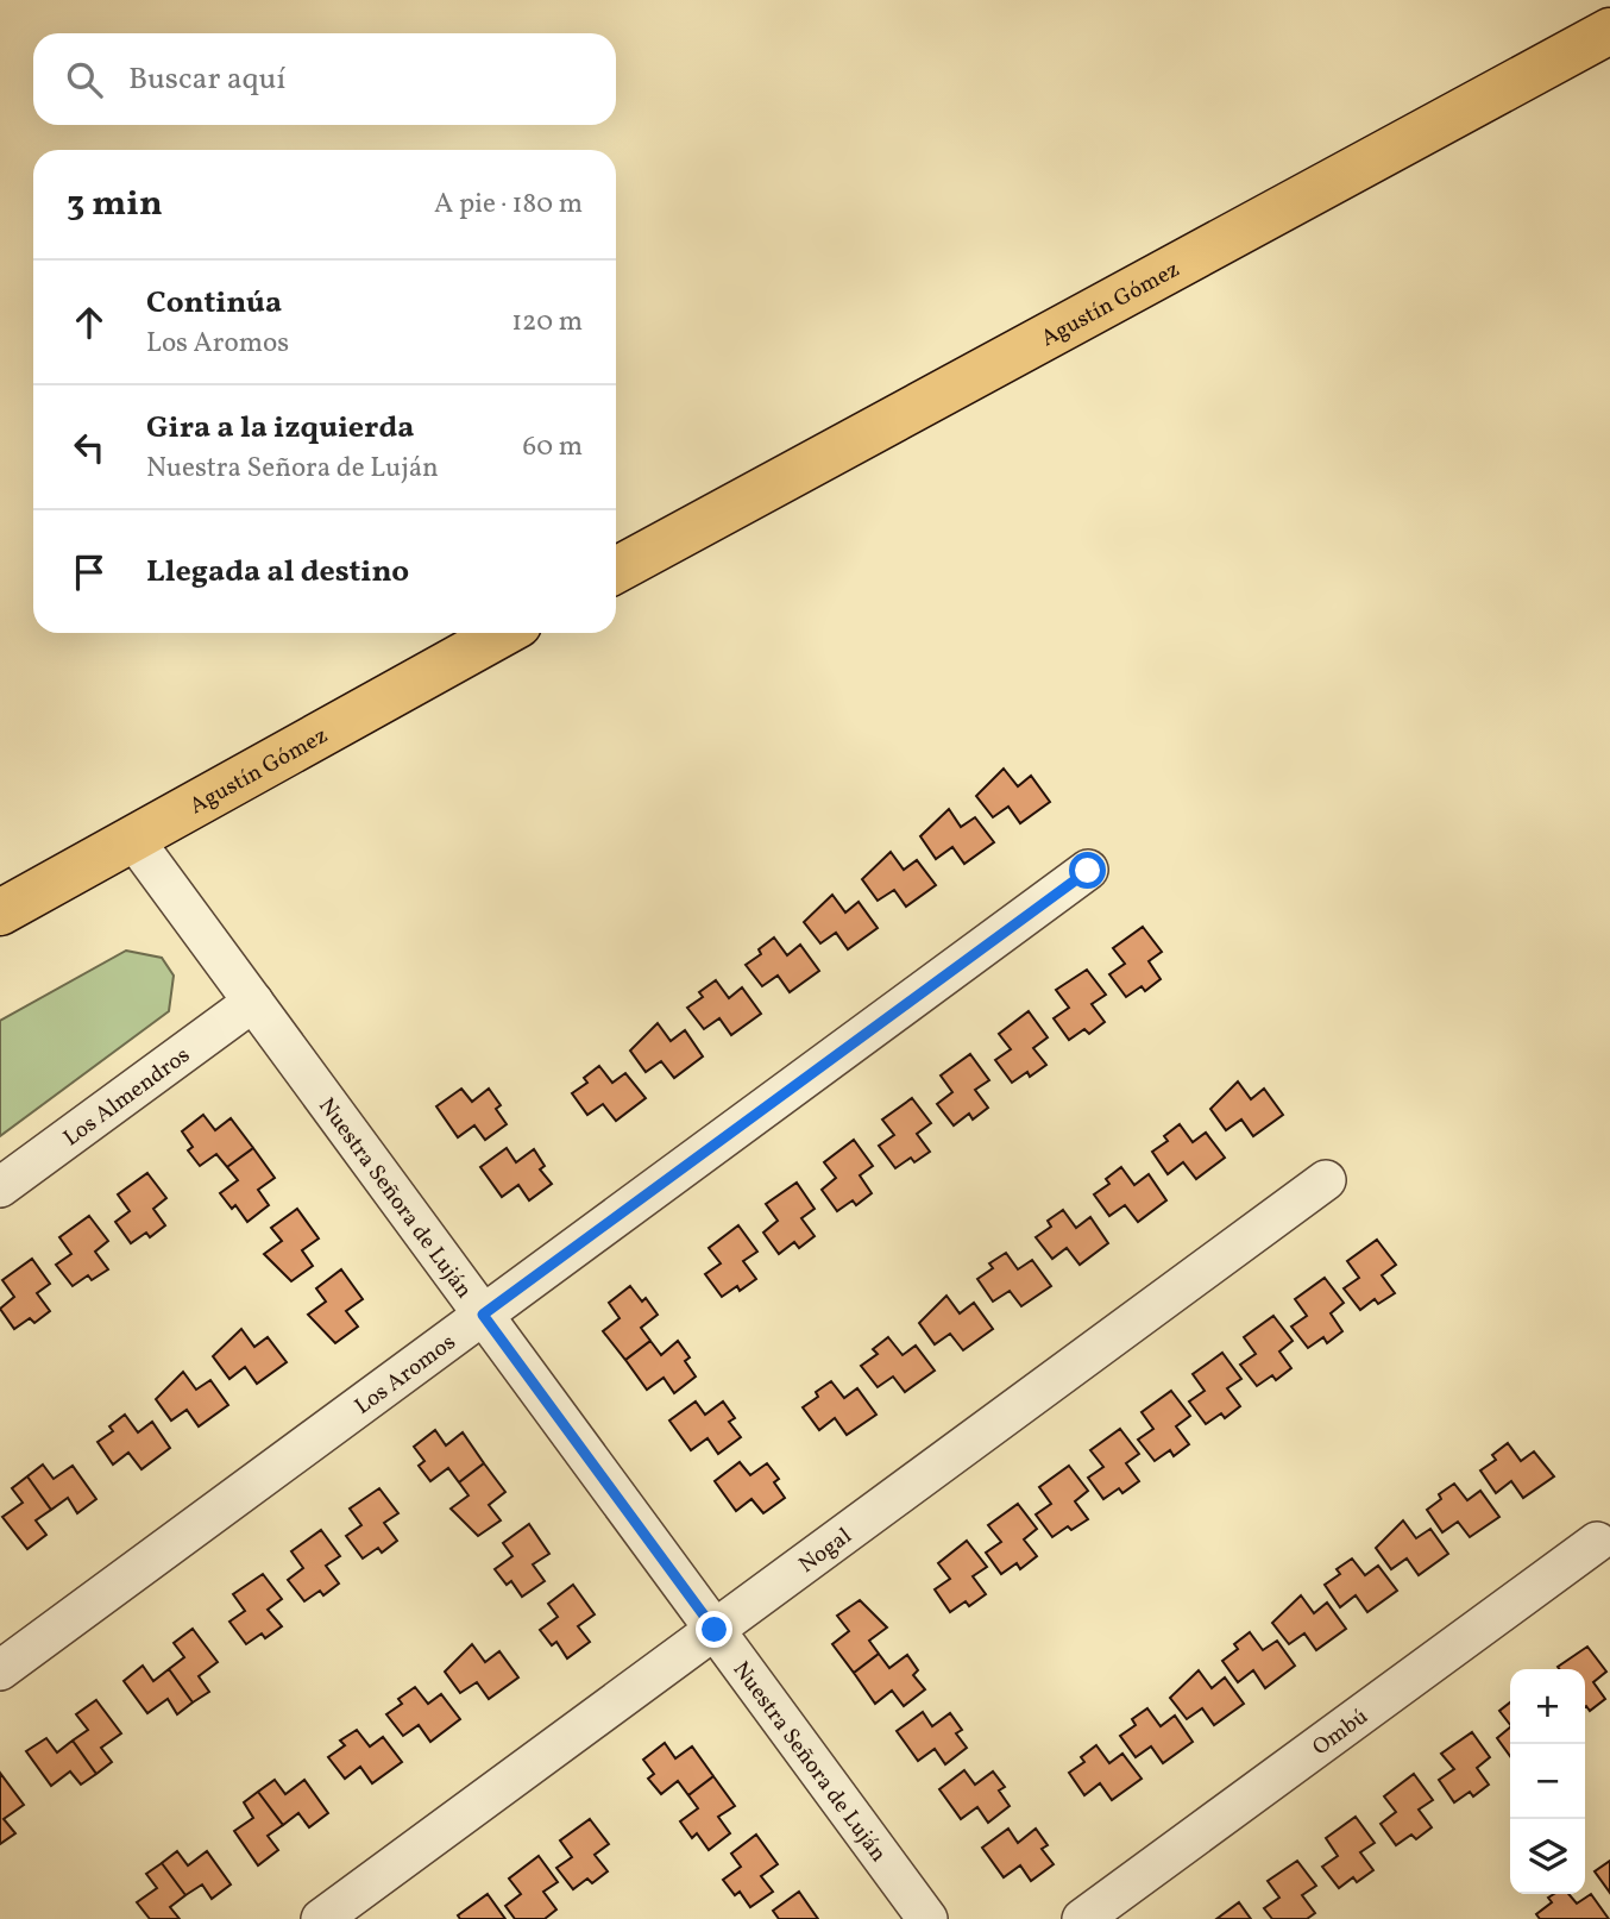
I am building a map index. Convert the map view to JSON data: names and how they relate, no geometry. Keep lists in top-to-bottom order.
{
  "streets": {
    "main road": ["Agustín Gómez"],
    "street": [
      "Los Almendros",
      "Nuestra Señora de Luján",
      "Los Aromos",
      "Nogal",
      "Ombú"
    ]
  },
  "crossings": [
    ["Agustín Gómez", "Nuestra Señora de Luján"],
    ["Los Almendros", "Nuestra Señora de Luján"],
    ["Nuestra Señora de Luján", "Los Aromos"],
    ["Nuestra Señora de Luján", "Nogal"]
  ],
  "page": {
    "search": "Buscar aquí",
    "heading": ["3 min", "A pie · 180 m"],
    "list": [
      ["Continúa", "Los Aromos", "120 m"],
      ["Gira a la izquierda", "Nuestra Señora de Luján", "60 m"],
      "Llegada al destino"
    ],
    "map_buttons": ["+", "−"]
  }
}
